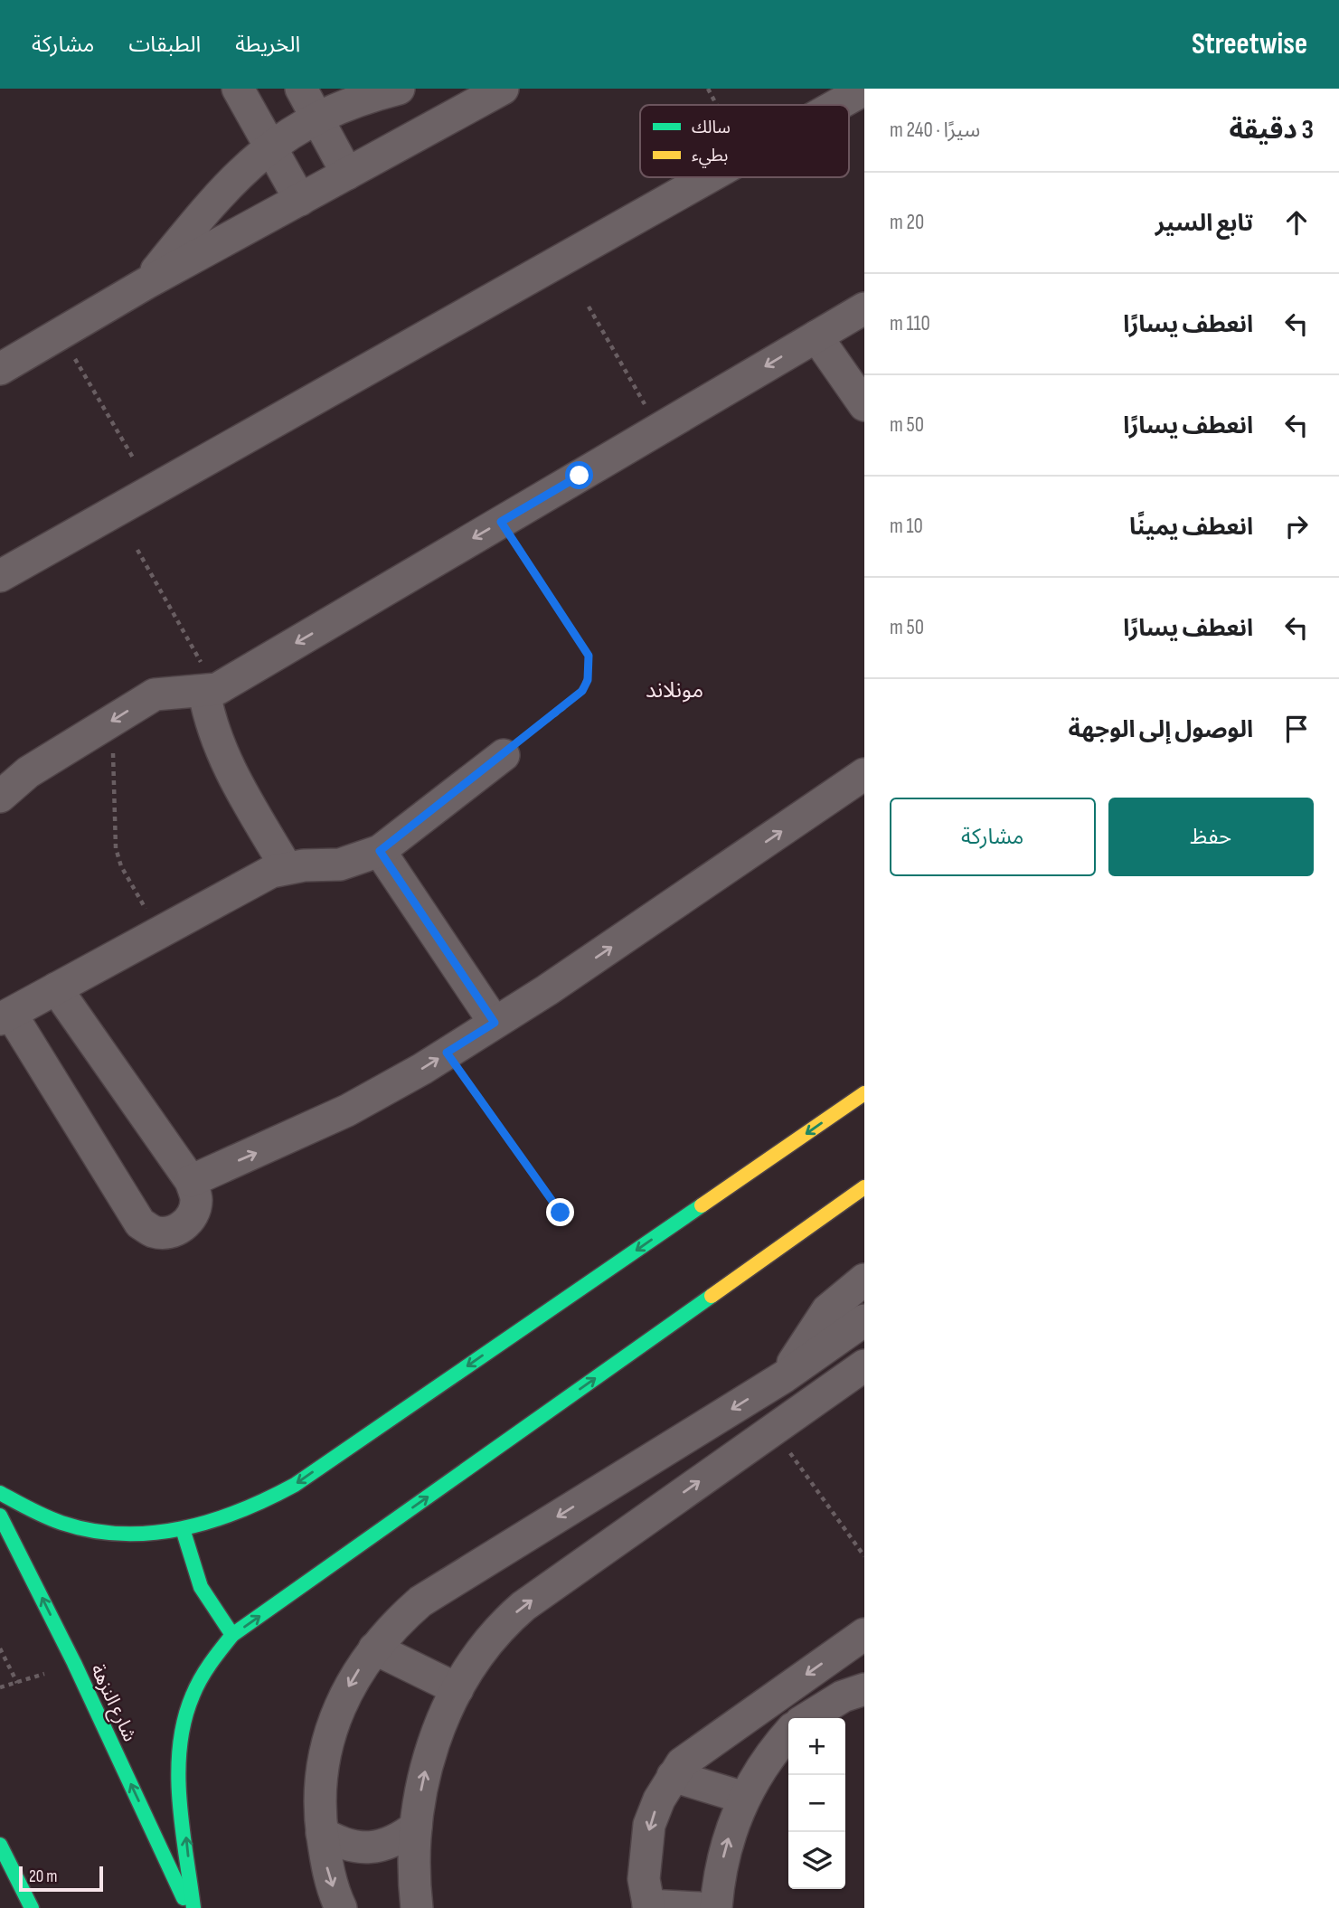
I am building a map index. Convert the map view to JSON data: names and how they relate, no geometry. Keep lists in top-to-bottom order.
{
  "streets": {
    "street": ["شارع النزهة"]
  },
  "one_way": ["شارع النزهة"],
  "districts": ["مونلاند"],
  "legend": ["سالك", "بطيء"],
  "scale_bar": "20 m",
  "page": {
    "header": "Streetwise",
    "nav": ["الخريطة", "الطبقات", "مشاركة"],
    "heading": ["3 دقيقة", "سيرًا · 240 m"],
    "list": [
      ["تابع السير", "20 m"],
      ["انعطف يسارًا", "110 m"],
      ["انعطف يسارًا", "50 m"],
      ["انعطف يمينًا", "10 m"],
      ["انعطف يسارًا", "50 m"],
      "الوصول إلى الوجهة"
    ],
    "buttons": ["حفظ", "مشاركة"],
    "map_buttons": ["+", "−"],
    "scale": "20 m"
  }
}
